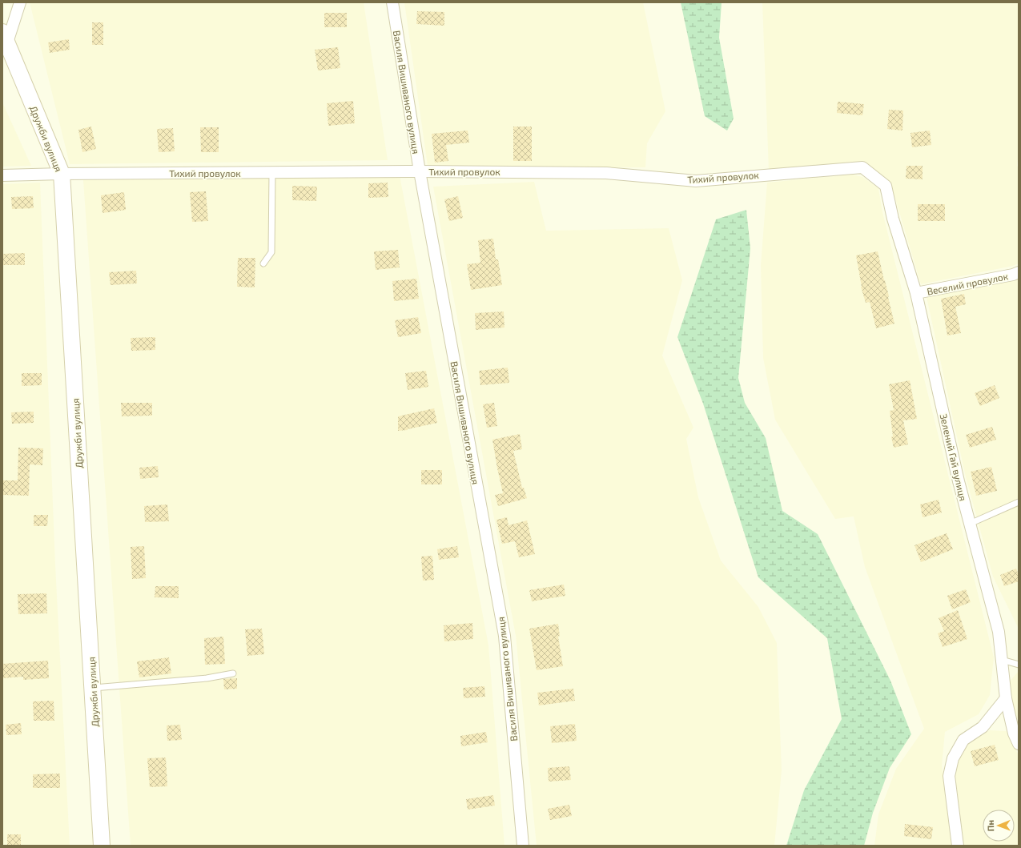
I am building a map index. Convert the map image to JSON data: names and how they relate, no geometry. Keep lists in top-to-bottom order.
{
  "streets": {
    "street": [
      "Василя Вишиваного вулиця",
      "Дружби вулиця",
      "Тихий провулок",
      "Веселий провулок",
      "Зелений Гай вулиця"
    ]
  },
  "crossings": [
    ["Василя Вишиваного вулиця", "Тихий провулок"],
    ["Дружби вулиця", "Тихий провулок"],
    ["Тихий провулок", "Зелений Гай вулиця"],
    ["Веселий провулок", "Зелений Гай вулиця"]
  ],
  "north": "left"
}
